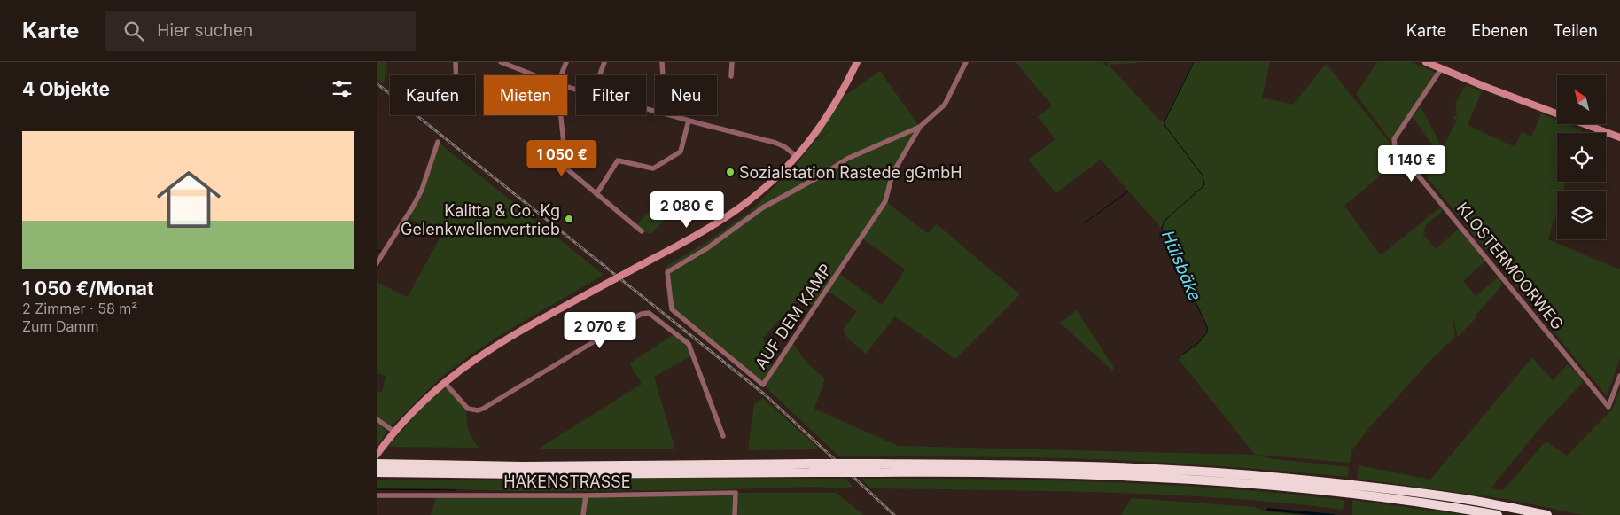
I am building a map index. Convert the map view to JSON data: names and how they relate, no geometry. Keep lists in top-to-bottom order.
{
  "streets": {
    "street": ["KLOSTERMOORWEG", "AUF DEM KAMP", "HAKENSTRASSE"]
  },
  "water": ["Hülsbäke"],
  "places": ["Sozialstation Rastede gGmbH", "Kalitta & Co. Kg Gelenkwellenvertrieb"],
  "north": "top left",
  "page": {
    "header": "Karte",
    "search": "Hier suchen",
    "nav": ["Karte", "Ebenen", "Teilen"],
    "heading": "4 Objekte",
    "chip": [
      "Kaufen",
      "Mieten",
      "Filter",
      "Neu"
    ],
    "list": [
      {
        "name": "1 050 €/Monat",
        "note": "2 Zimmer · 58 m² · Zum Damm"
      }
    ],
    "price": [
      "1 050 €",
      "1 140 €",
      "2 080 €",
      "2 070 €"
    ]
  }
}
